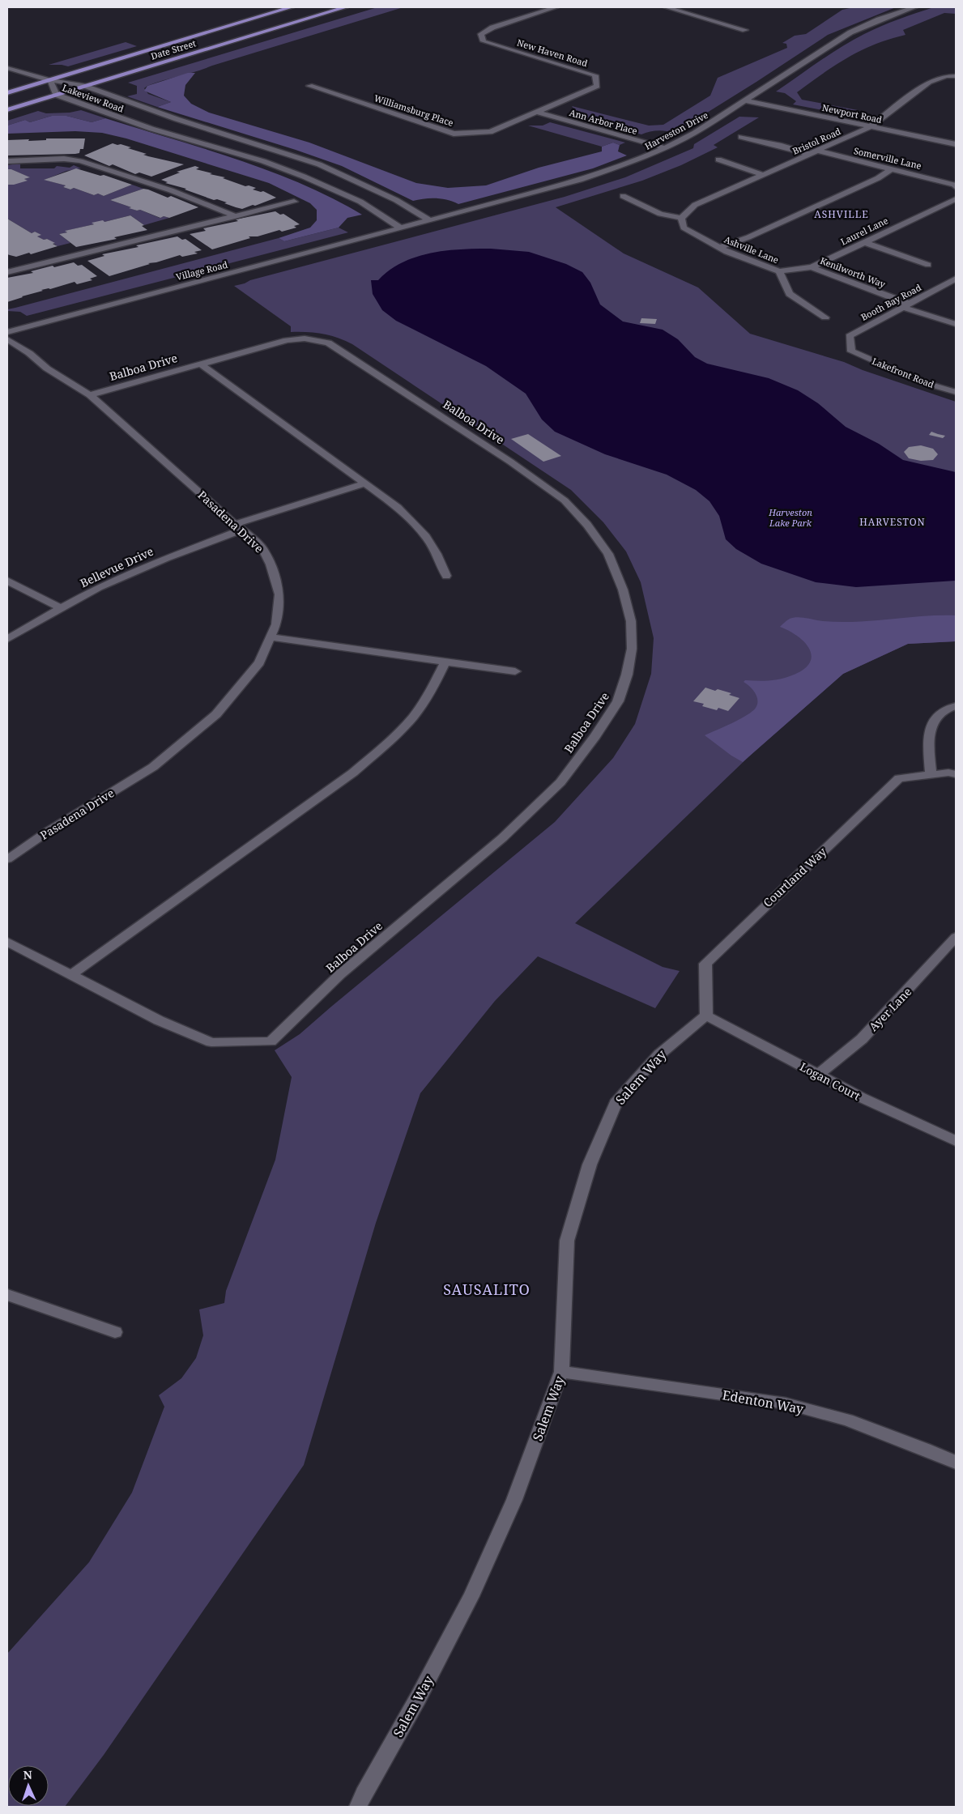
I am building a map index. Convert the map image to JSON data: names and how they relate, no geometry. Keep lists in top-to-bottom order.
{
  "streets": {
    "main road": ["Date Street"],
    "street": [
      "New Haven Road",
      "Lakeview Road",
      "Williamsburg Place",
      "Newport Road",
      "Ann Arbor Place",
      "Harveston Drive",
      "Bristol Road",
      "Somerville Lane",
      "Laurel Lane",
      "Ashville Lane",
      "Village Road",
      "Kenilworth Way",
      "Booth Bay Road",
      "Balboa Drive",
      "Lakefront Road",
      "Pasadena Drive",
      "Bellevue Drive",
      "Courtland Way",
      "Ayer Lane",
      "Salem Way",
      "Logan Court",
      "Edenton Way"
    ]
  },
  "crossings": [
    ["Date Street", "Lakeview Road"],
    ["New Haven Road", "Williamsburg Place"],
    ["New Haven Road", "Ann Arbor Place"],
    ["Lakeview Road", "Harveston Drive"],
    ["Lakeview Road", "Village Road"],
    ["Williamsburg Place", "Ann Arbor Place"],
    ["Newport Road", "Harveston Drive"],
    ["Newport Road", "Bristol Road"],
    ["Ann Arbor Place", "Harveston Drive"],
    ["Harveston Drive", "Village Road"],
    ["Bristol Road", "Somerville Lane"],
    ["Bristol Road", "Ashville Lane"],
    ["Laurel Lane", "Ashville Lane"],
    ["Laurel Lane", "Kenilworth Way"],
    ["Kenilworth Way", "Booth Bay Road"],
    ["Booth Bay Road", "Lakefront Road"],
    ["Balboa Drive", "Pasadena Drive"],
    ["Pasadena Drive", "Bellevue Drive"],
    ["Courtland Way", "Salem Way"],
    ["Courtland Way", "Logan Court"],
    ["Ayer Lane", "Logan Court"],
    ["Salem Way", "Logan Court"],
    ["Salem Way", "Edenton Way"]
  ],
  "districts": ["ASHVILLE", "HARVESTON", "SAUSALITO"],
  "parks": ["Harveston Lake Park"],
  "north": "top"
}
